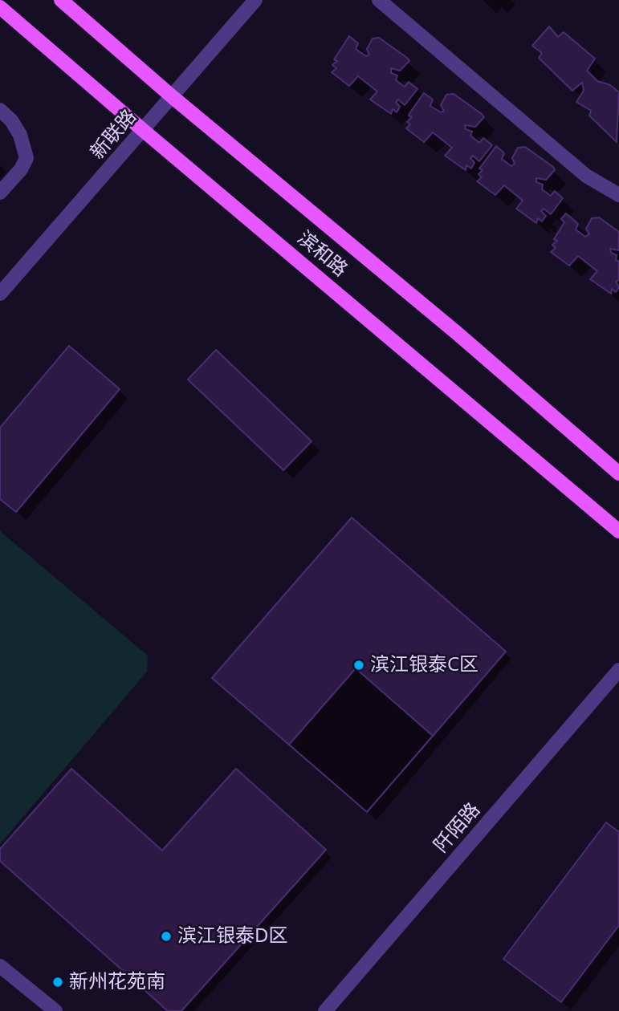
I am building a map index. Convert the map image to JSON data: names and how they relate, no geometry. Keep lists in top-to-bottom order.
{
  "streets": {
    "main road": ["滨和路"],
    "street": ["新联路", "阡陌路"]
  },
  "crossings": [
    ["新联路", "滨和路"]
  ],
  "places": ["滨江银泰C区", "滨江银泰D区", "新州花苑南"]
}
